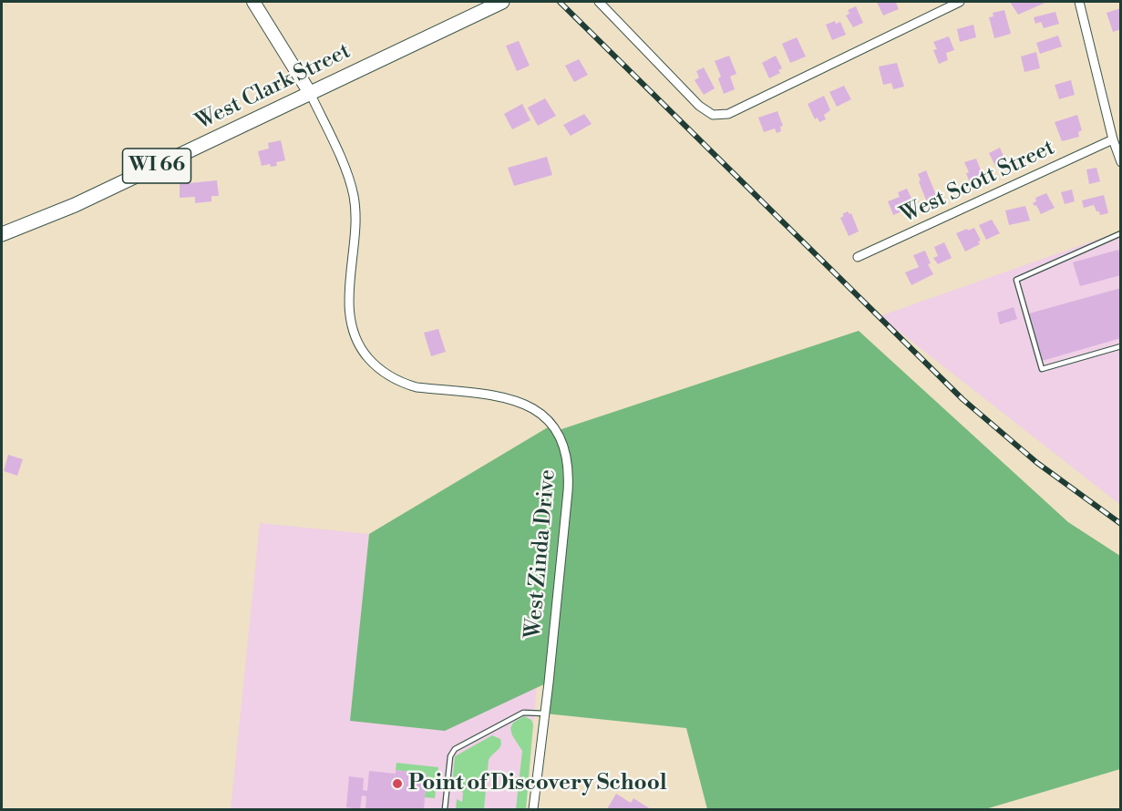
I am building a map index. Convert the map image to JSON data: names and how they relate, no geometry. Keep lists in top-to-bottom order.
{
  "streets": {
    "main road": ["West Clark Street", "WI 66"],
    "street": ["West Scott Street", "West Zinda Drive"]
  },
  "crossings": [
    ["West Clark Street", "West Zinda Drive"]
  ],
  "places": ["Point of Discovery School"]
}
